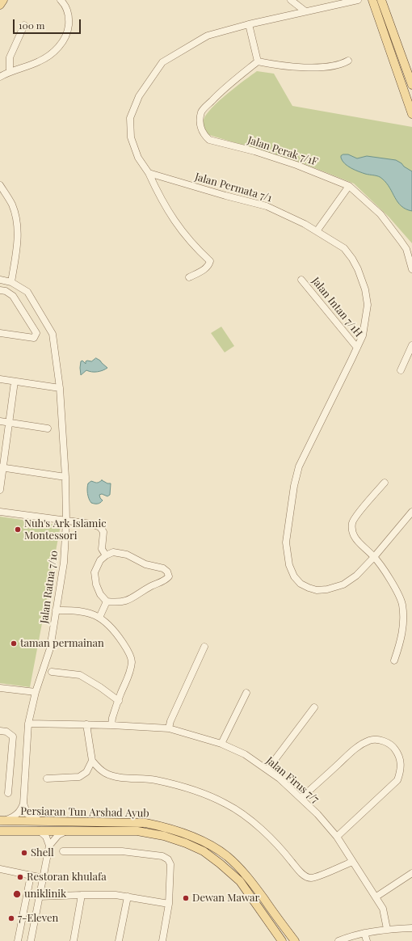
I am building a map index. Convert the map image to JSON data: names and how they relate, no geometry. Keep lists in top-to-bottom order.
{
  "streets": {
    "main road": ["Persiaran Tun Arshad Ayub"],
    "street": [
      "Jalan Perak 7/1F",
      "Jalan Permata 7/1",
      "Jalan Intan 7/1H",
      "Jalan Ratna 7/10",
      "Jalan Firus 7/7"
    ]
  },
  "crossings": [
    ["Jalan Permata 7/1", "Jalan Intan 7/1H"],
    ["Jalan Ratna 7/10", "Jalan Firus 7/7"]
  ],
  "places": [
    "Nuh's Ark Islamic Montessori",
    "taman permainan",
    "Shell",
    "Restoran khulafa",
    "uniklinik",
    "Dewan Mawar",
    "7-Eleven"
  ],
  "scale_bar": "100 m"
}
